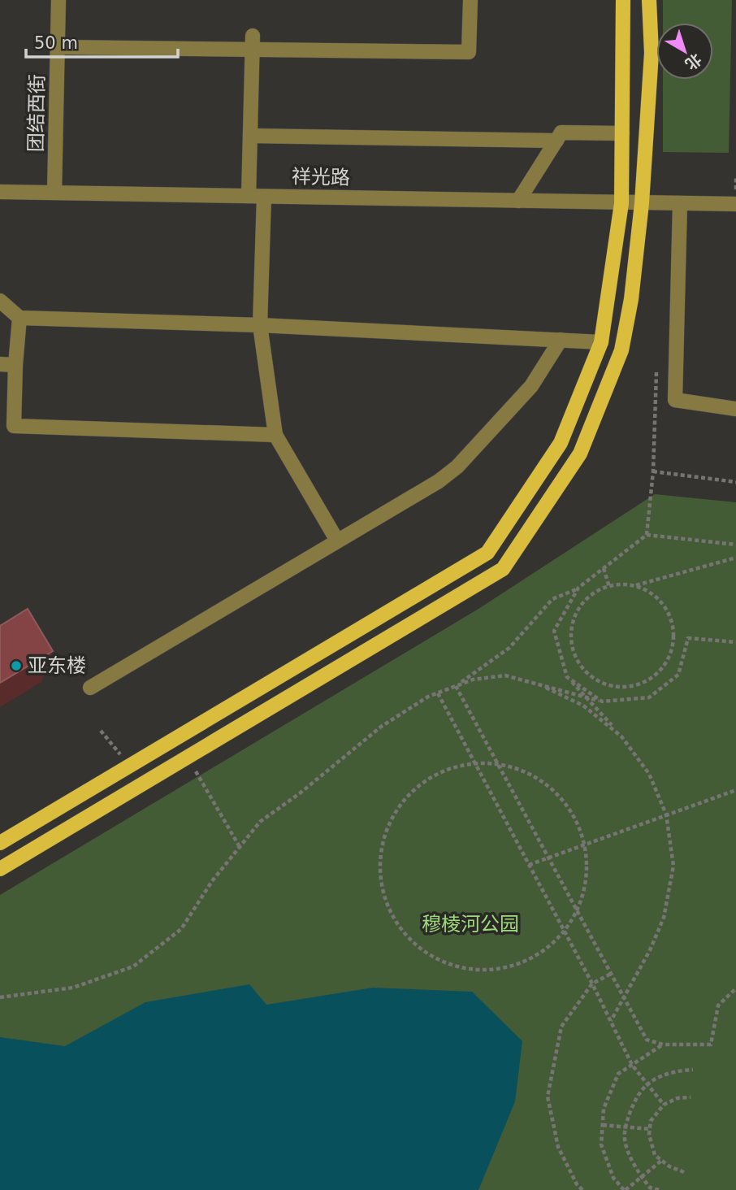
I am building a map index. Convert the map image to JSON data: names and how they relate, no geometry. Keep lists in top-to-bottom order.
{
  "streets": {
    "street": ["团结西街", "祥光路"]
  },
  "crossings": [
    ["团结西街", "祥光路"]
  ],
  "parks": ["穆棱河公园"],
  "places": ["亚东楼"],
  "scale_bar": "50 m",
  "north": "bottom right"
}
